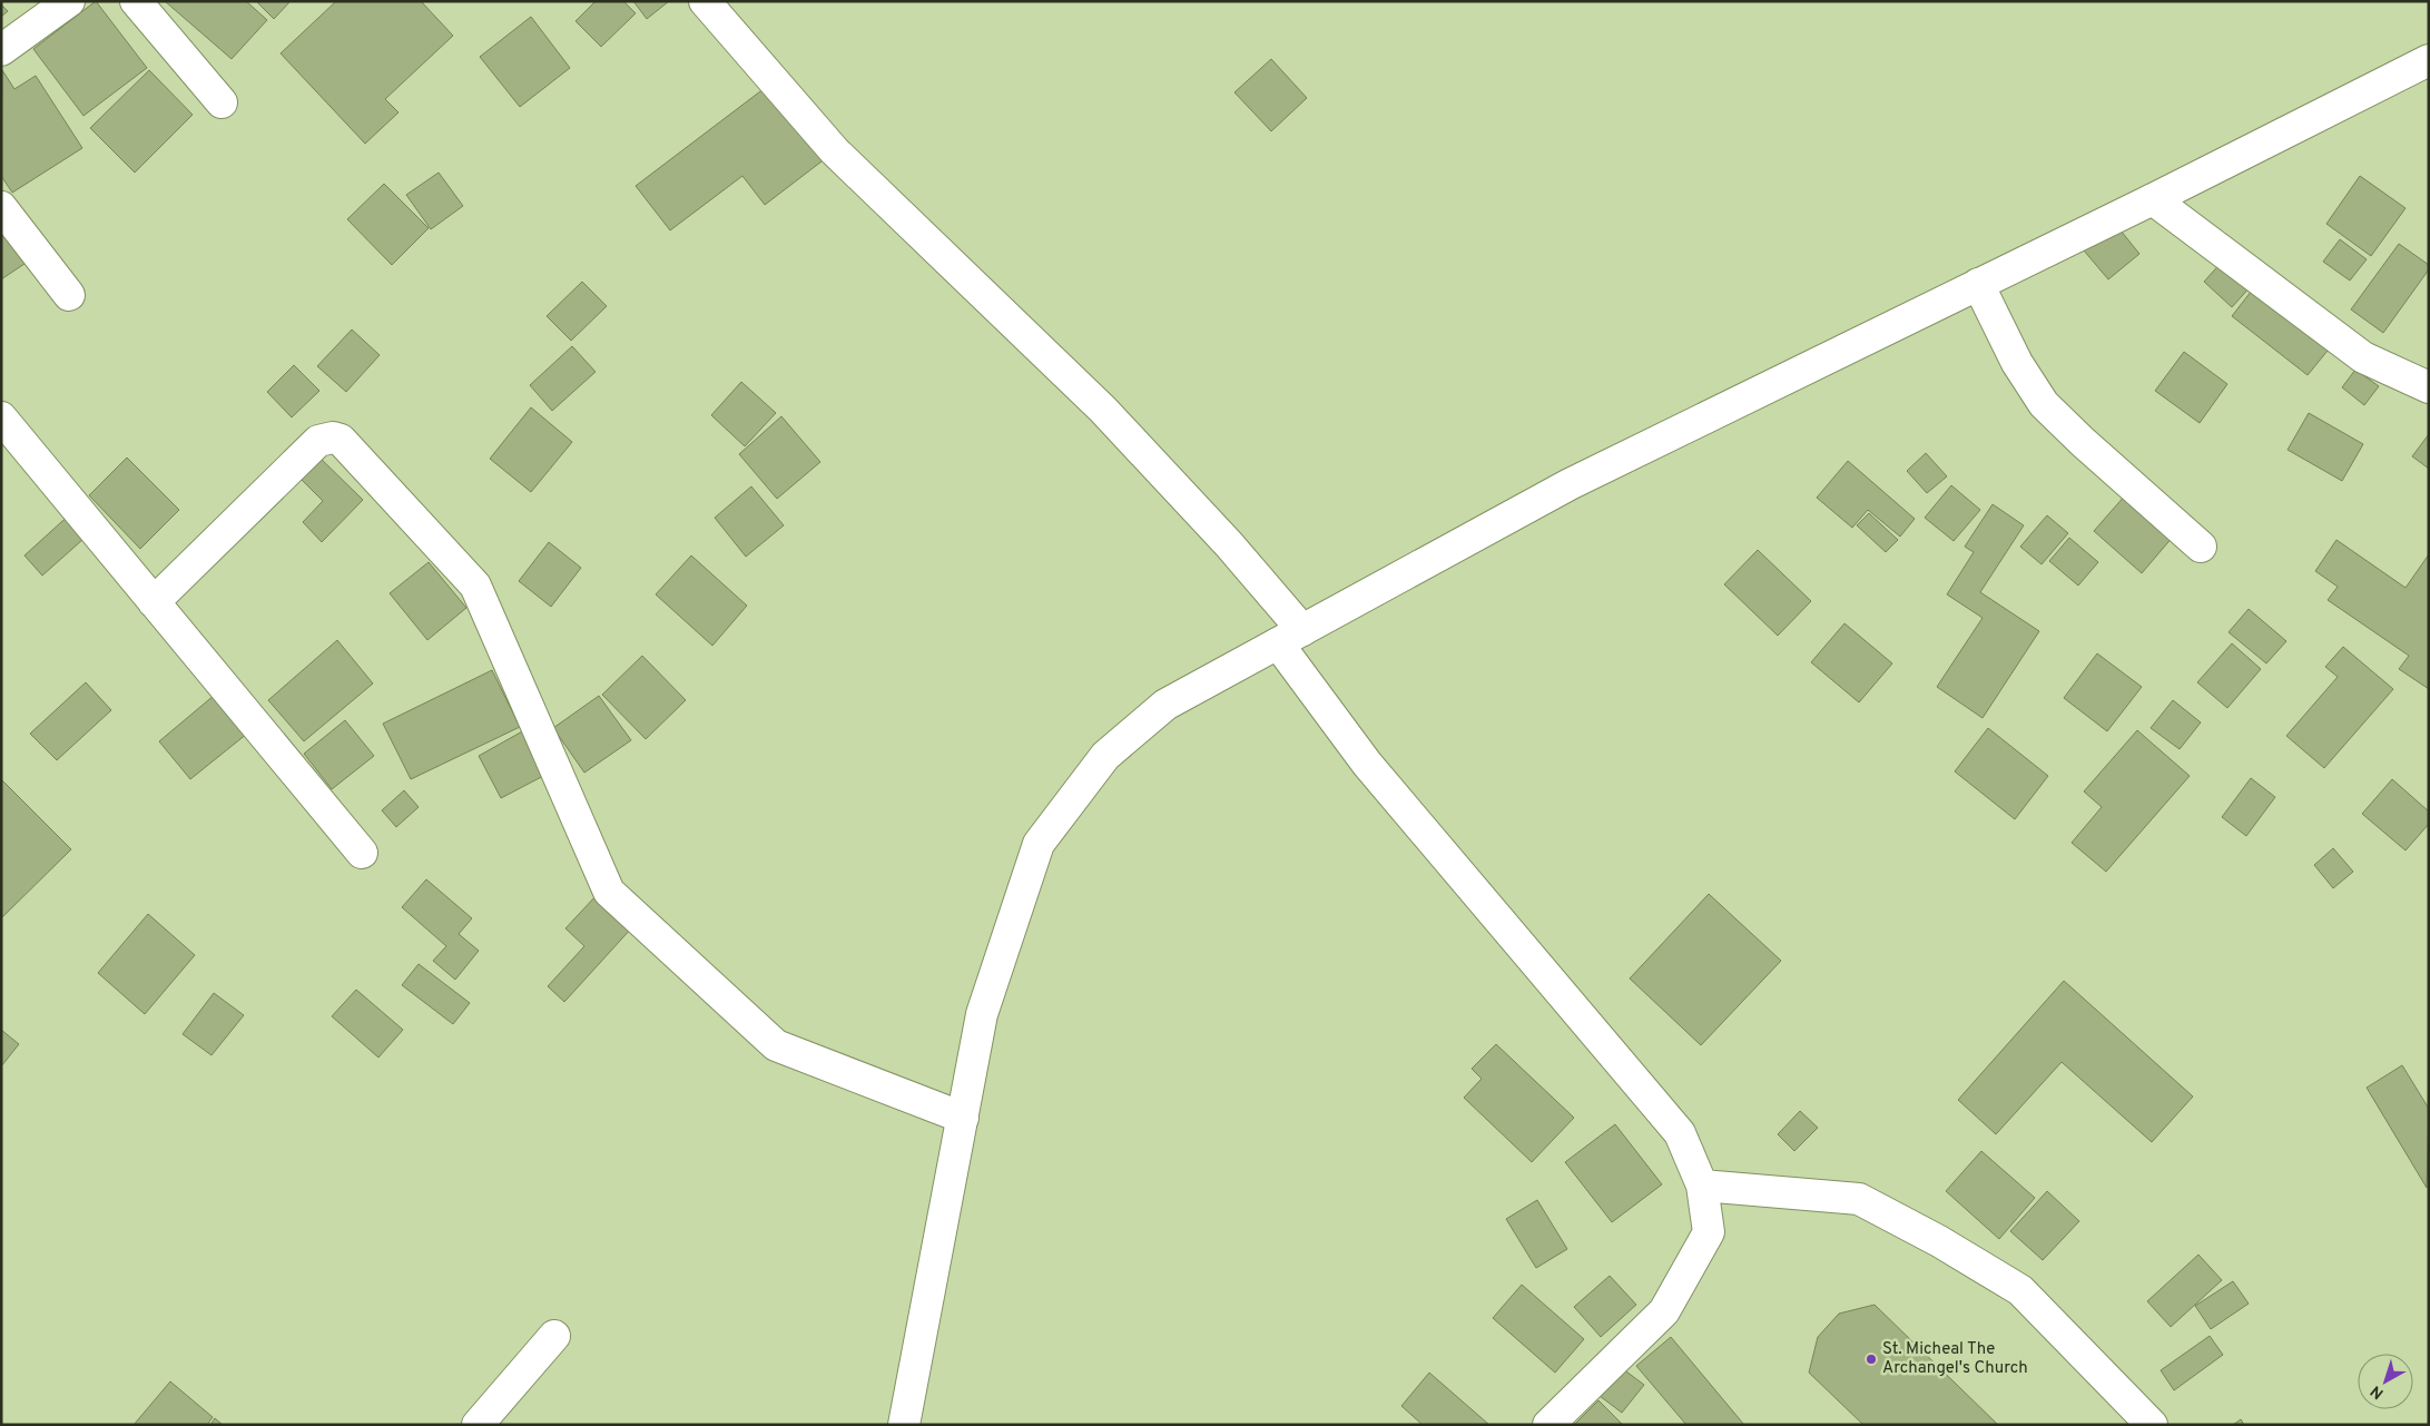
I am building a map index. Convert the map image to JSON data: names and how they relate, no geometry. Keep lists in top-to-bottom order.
{
  "places": ["St. Micheal The Archangel's Church"],
  "north": "bottom left"
}
